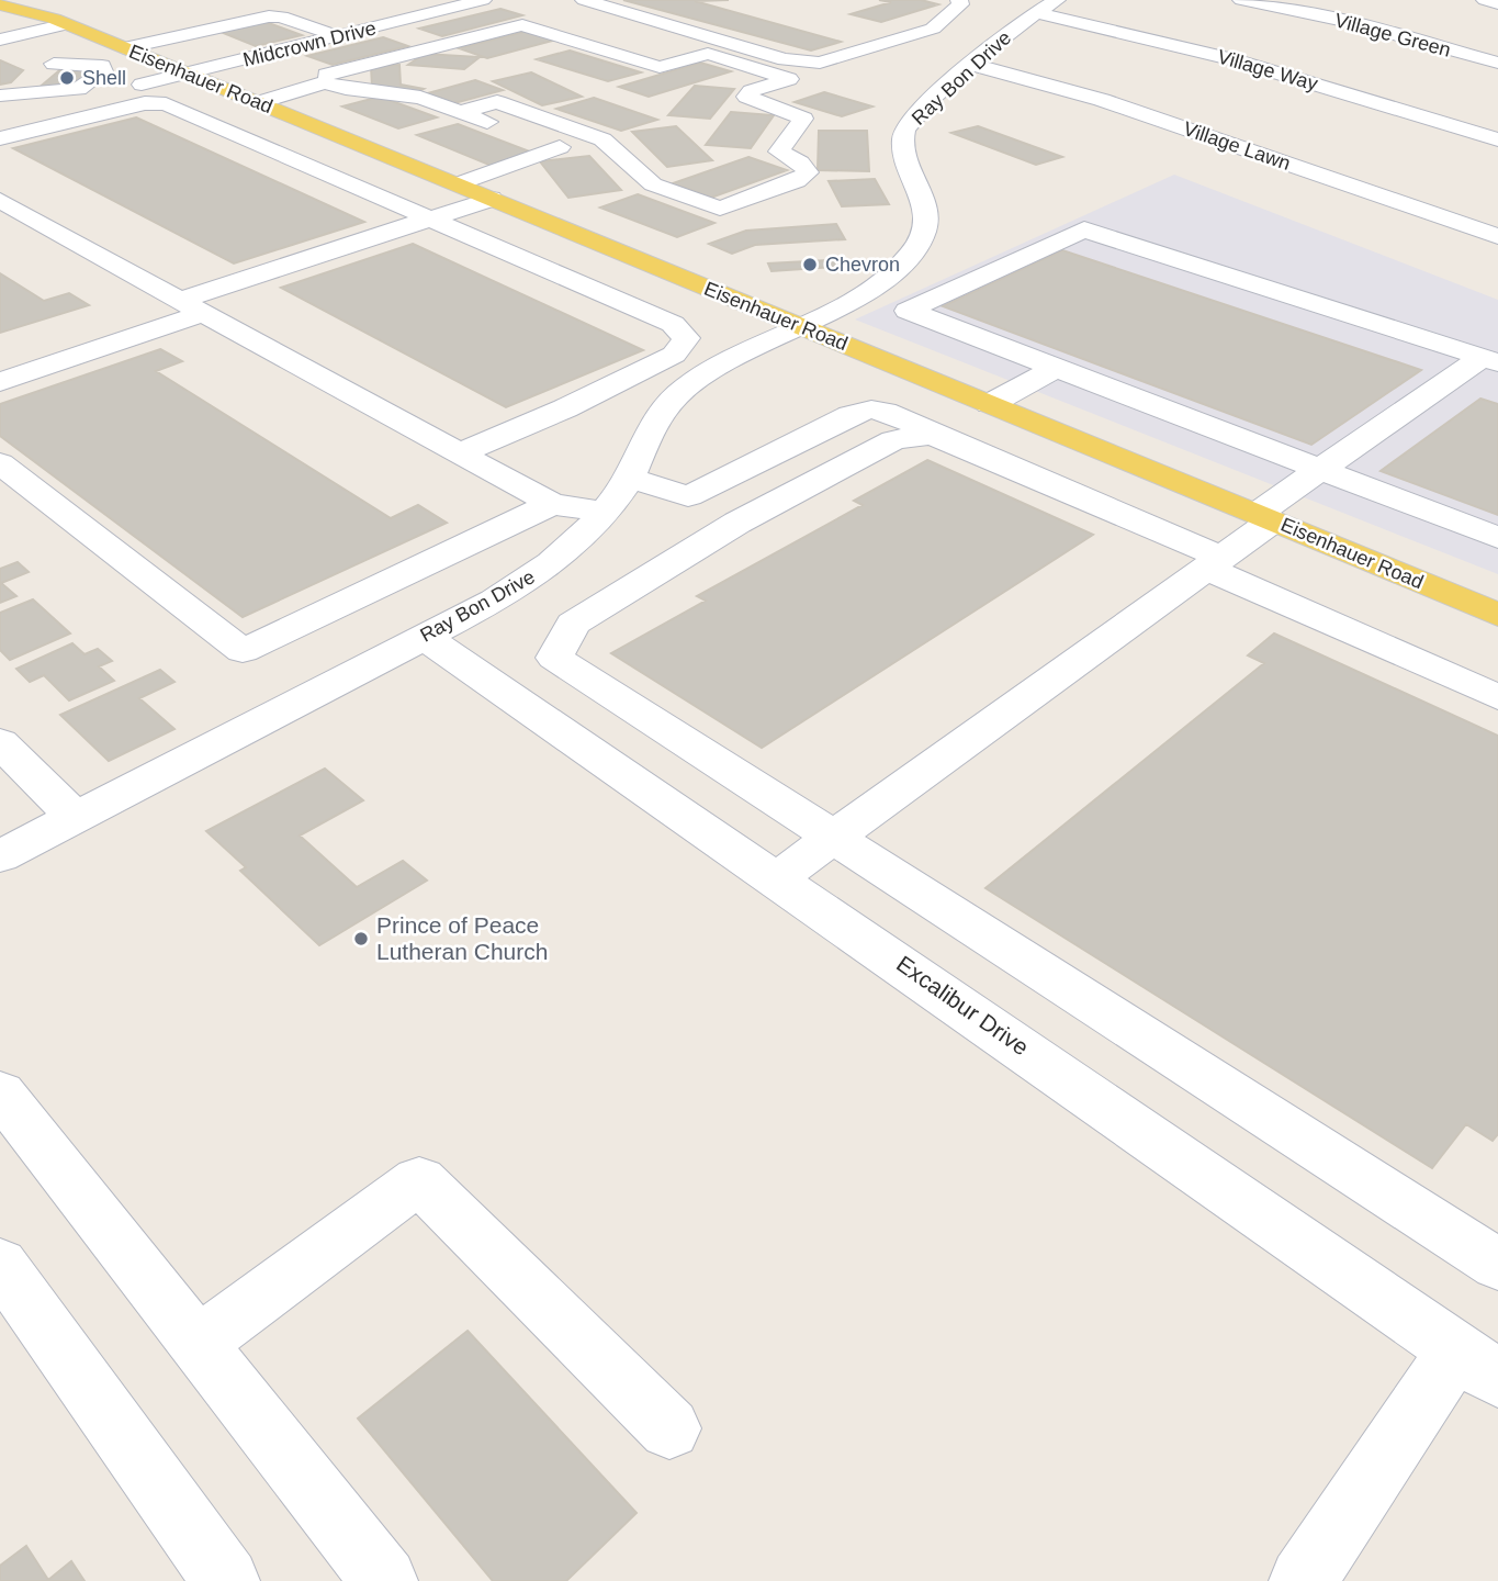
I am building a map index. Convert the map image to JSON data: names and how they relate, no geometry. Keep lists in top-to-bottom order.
{
  "streets": {
    "main road": ["Eisenhauer Road"],
    "street": [
      "Village Green",
      "Midcrown Drive",
      "Village Way",
      "Ray Bon Drive",
      "Village Lawn",
      "Excalibur Drive"
    ]
  },
  "crossings": [
    ["Midcrown Drive", "Eisenhauer Road"],
    ["Village Way", "Ray Bon Drive"],
    ["Ray Bon Drive", "Eisenhauer Road"],
    ["Ray Bon Drive", "Village Lawn"],
    ["Ray Bon Drive", "Excalibur Drive"]
  ],
  "places": ["Shell", "Chevron", "Prince of Peace Lutheran Church"]
}
